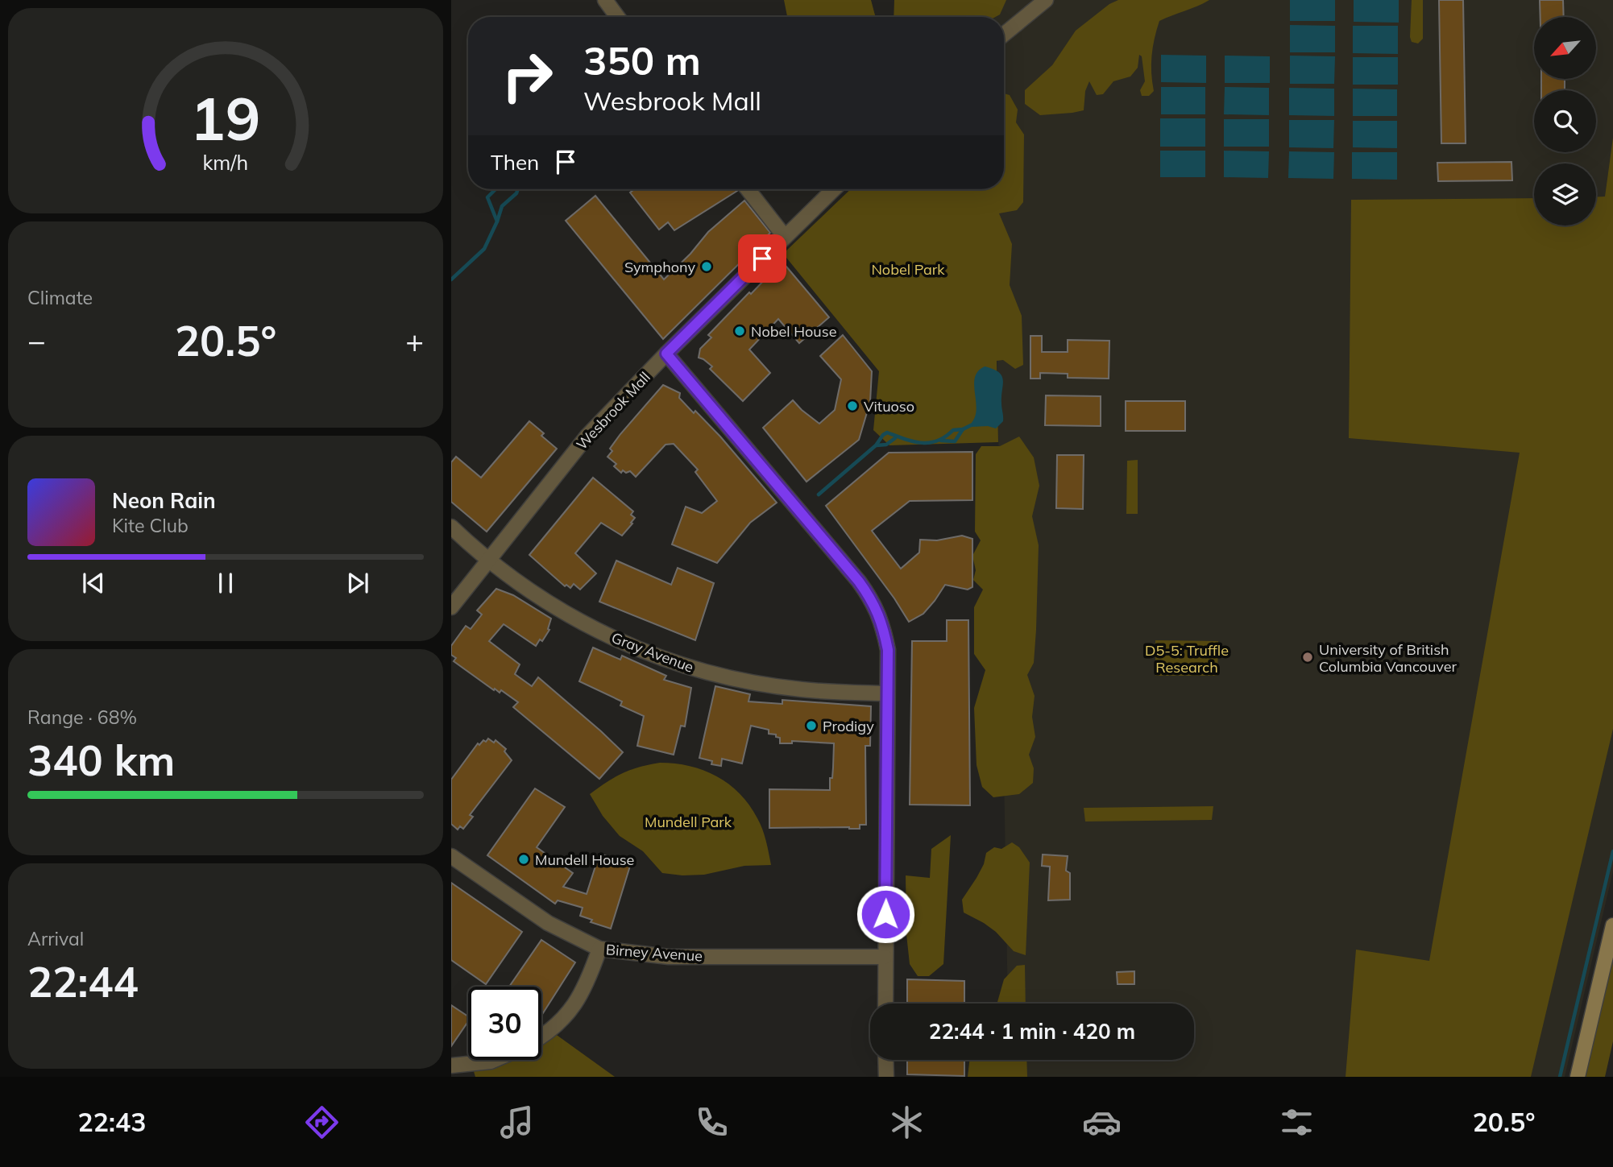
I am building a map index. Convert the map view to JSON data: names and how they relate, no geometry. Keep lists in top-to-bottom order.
{
  "streets": {
    "street": ["Wesbrook Mall", "Gray Avenue", "Birney Avenue"]
  },
  "crossings": [
    ["Wesbrook Mall", "Gray Avenue"]
  ],
  "parks": ["Nobel Park", "D5-5: Truffle Research", "Mundell Park"],
  "places": [
    "Symphony",
    "Nobel House",
    "Vituoso",
    "University of British Columbia Vancouver",
    "Prodigy",
    "Mundell House"
  ],
  "north": "bottom left",
  "page": {
    "turn": ["350 m", "Wesbrook Mall"],
    "then": "Then",
    "tile": [
      "Climate",
      ["Range · 68%", "340 km"],
      ["Arrival", "22:44"]
    ],
    "heat": ["−", "20.5°", "+"],
    "song": ["Neon Rain", "Kite Club"],
    "limit": "30",
    "trip": "22:44 · 1 min · 420 m",
    "tabs": ["22:43", "20.5°"],
    "gauge": ["19", "km/h"]
  }
}
